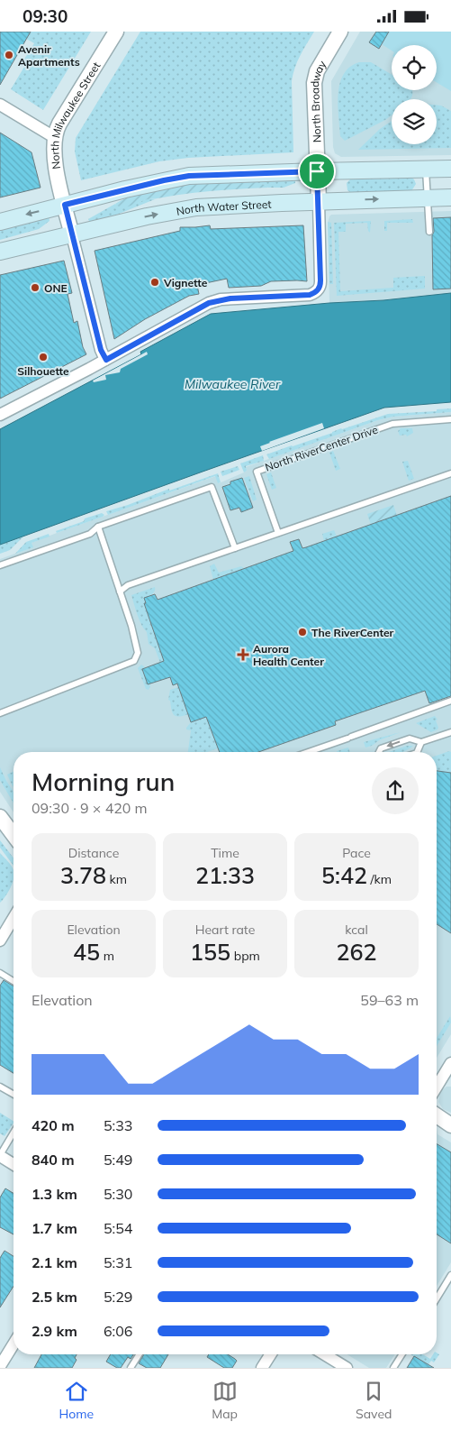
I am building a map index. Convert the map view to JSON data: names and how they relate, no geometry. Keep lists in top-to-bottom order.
{
  "streets": {
    "main road": ["North Water Street"],
    "street": ["North Broadway", "North Milwaukee Street"],
    "lane": ["North RiverCenter Drive"]
  },
  "crossings": [
    ["North Broadway", "North Milwaukee Street"],
    ["North Broadway", "North Water Street"],
    ["North Milwaukee Street", "North Water Street"]
  ],
  "water": ["Milwaukee River"],
  "places": {
    "other": [
      "Avenir Apartments",
      "Vignette",
      "ONE",
      "Silhouette",
      "The RiverCenter"
    ],
    "health": ["Aurora Health Center"]
  },
  "page": {
    "status": "09:30",
    "heading": ["Morning run", "09:30 · 9 × 420 m"],
    "stats": [
      ["Distance", "3.78 km"],
      ["Time", "21:33"],
      ["Pace", "5:42 /km"],
      ["Elevation", "45 m"],
      ["Heart rate", "155 bpm"],
      ["kcal", "262"]
    ],
    "chart": ["Elevation", "59–63 m"],
    "list": [
      {
        "name": "420 m",
        "note": "5:33"
      },
      {
        "name": "840 m",
        "note": "5:49"
      },
      {
        "name": "1.3 km",
        "note": "5:30"
      },
      {
        "name": "1.7 km",
        "note": "5:54"
      },
      {
        "name": "2.1 km",
        "note": "5:31"
      },
      {
        "name": "2.5 km",
        "note": "5:29"
      },
      {
        "name": "2.9 km",
        "note": "6:06"
      }
    ],
    "tabs": ["Home", "Map", "Saved"]
  }
}
